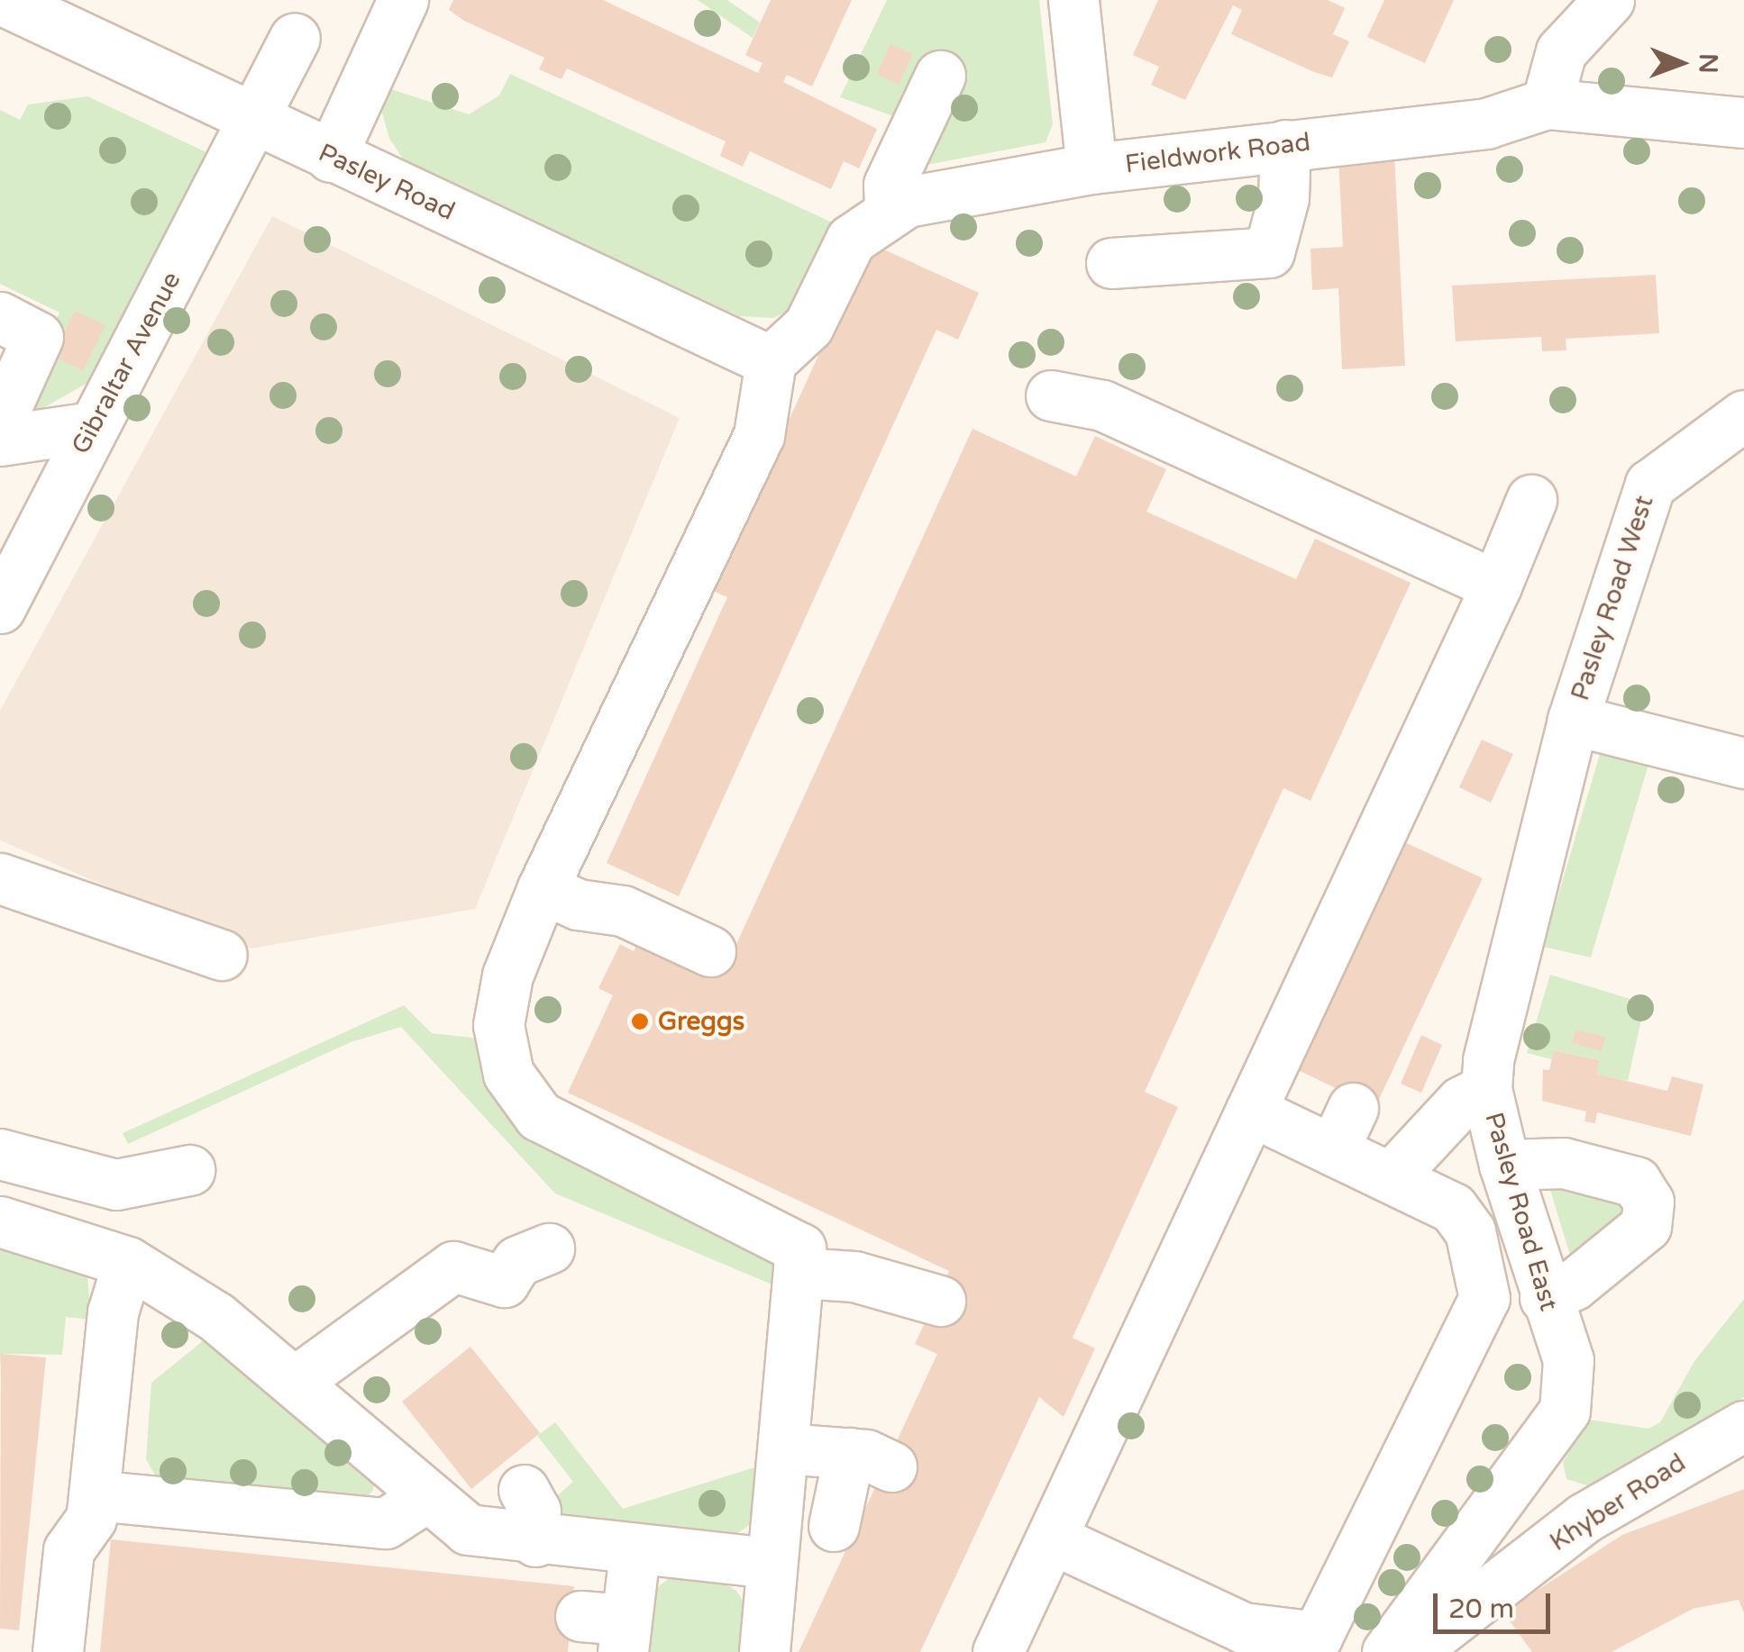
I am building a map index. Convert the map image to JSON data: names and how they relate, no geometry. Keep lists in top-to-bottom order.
{
  "streets": {
    "lane": [
      "Fieldwork Road",
      "Pasley Road",
      "Gibraltar Avenue",
      "Pasley Road West",
      "Pasley Road East",
      "Khyber Road"
    ]
  },
  "crossings": [
    ["Fieldwork Road", "Pasley Road"],
    ["Pasley Road", "Gibraltar Avenue"],
    ["Pasley Road West", "Pasley Road East"]
  ],
  "places": ["Greggs"],
  "scale_bar": "20 m",
  "north": "right"
}
